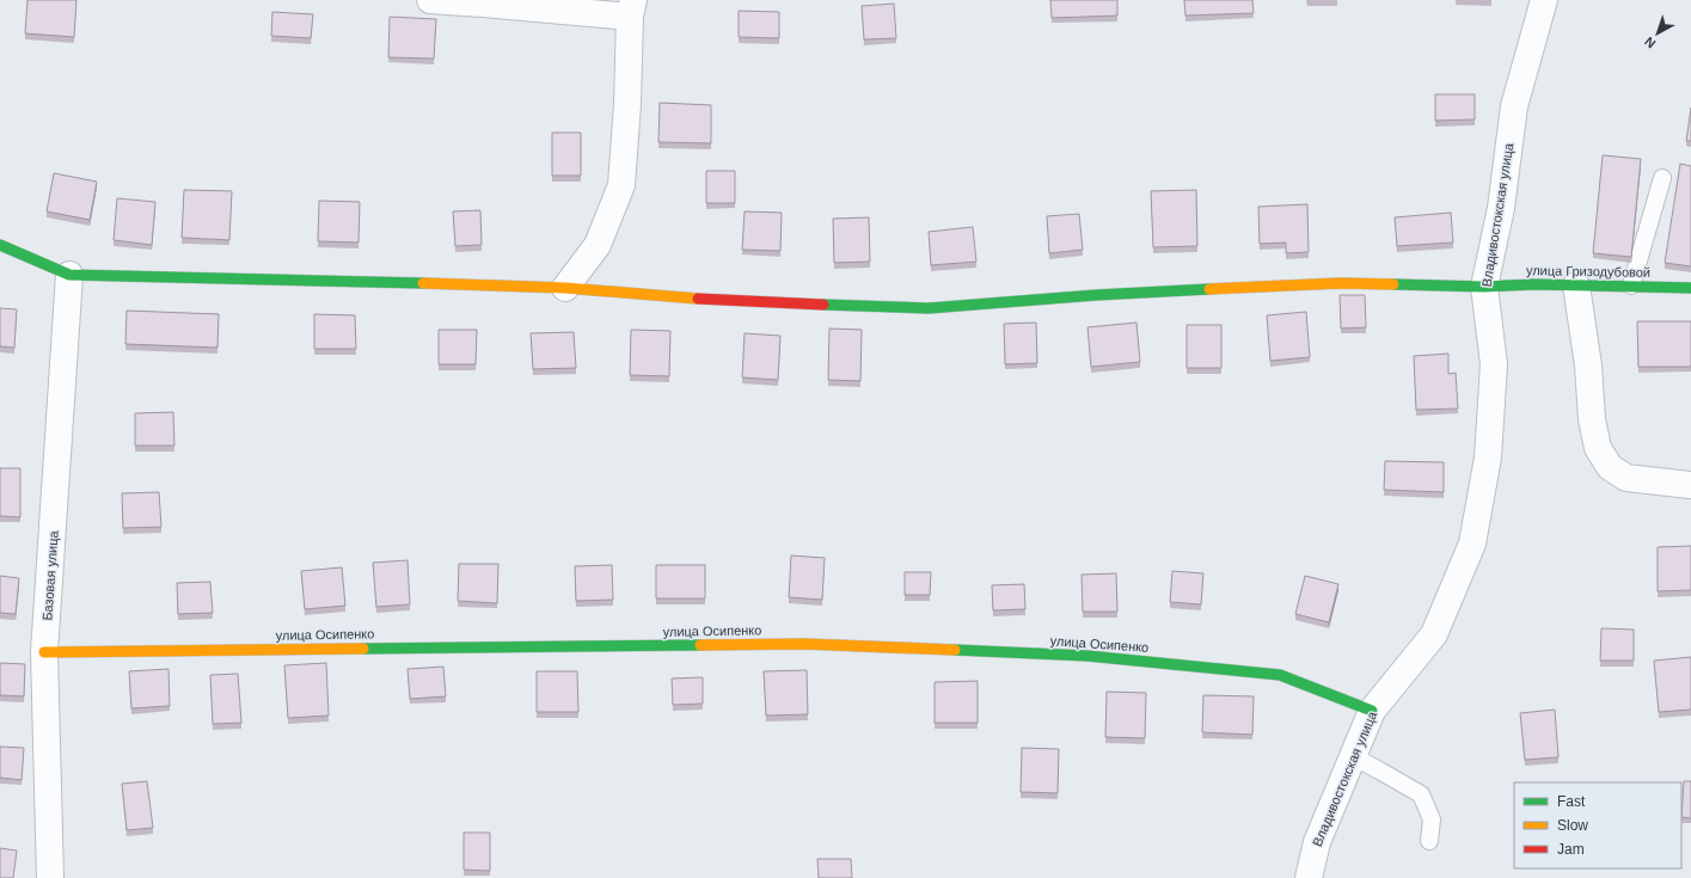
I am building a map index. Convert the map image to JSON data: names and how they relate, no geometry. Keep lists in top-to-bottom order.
{
  "streets": {
    "street": [
      "Владивостокская улица",
      "улица Гризодубовой",
      "Базовая улица",
      "улица Осипенко"
    ]
  },
  "crossings": [
    ["Владивостокская улица", "улица Гризодубовой"],
    ["Владивостокская улица", "улица Осипенко"],
    ["улица Гризодубовой", "Базовая улица"],
    ["Базовая улица", "улица Осипенко"]
  ],
  "legend": ["Fast", "Slow", "Jam"],
  "north": "bottom left"
}
